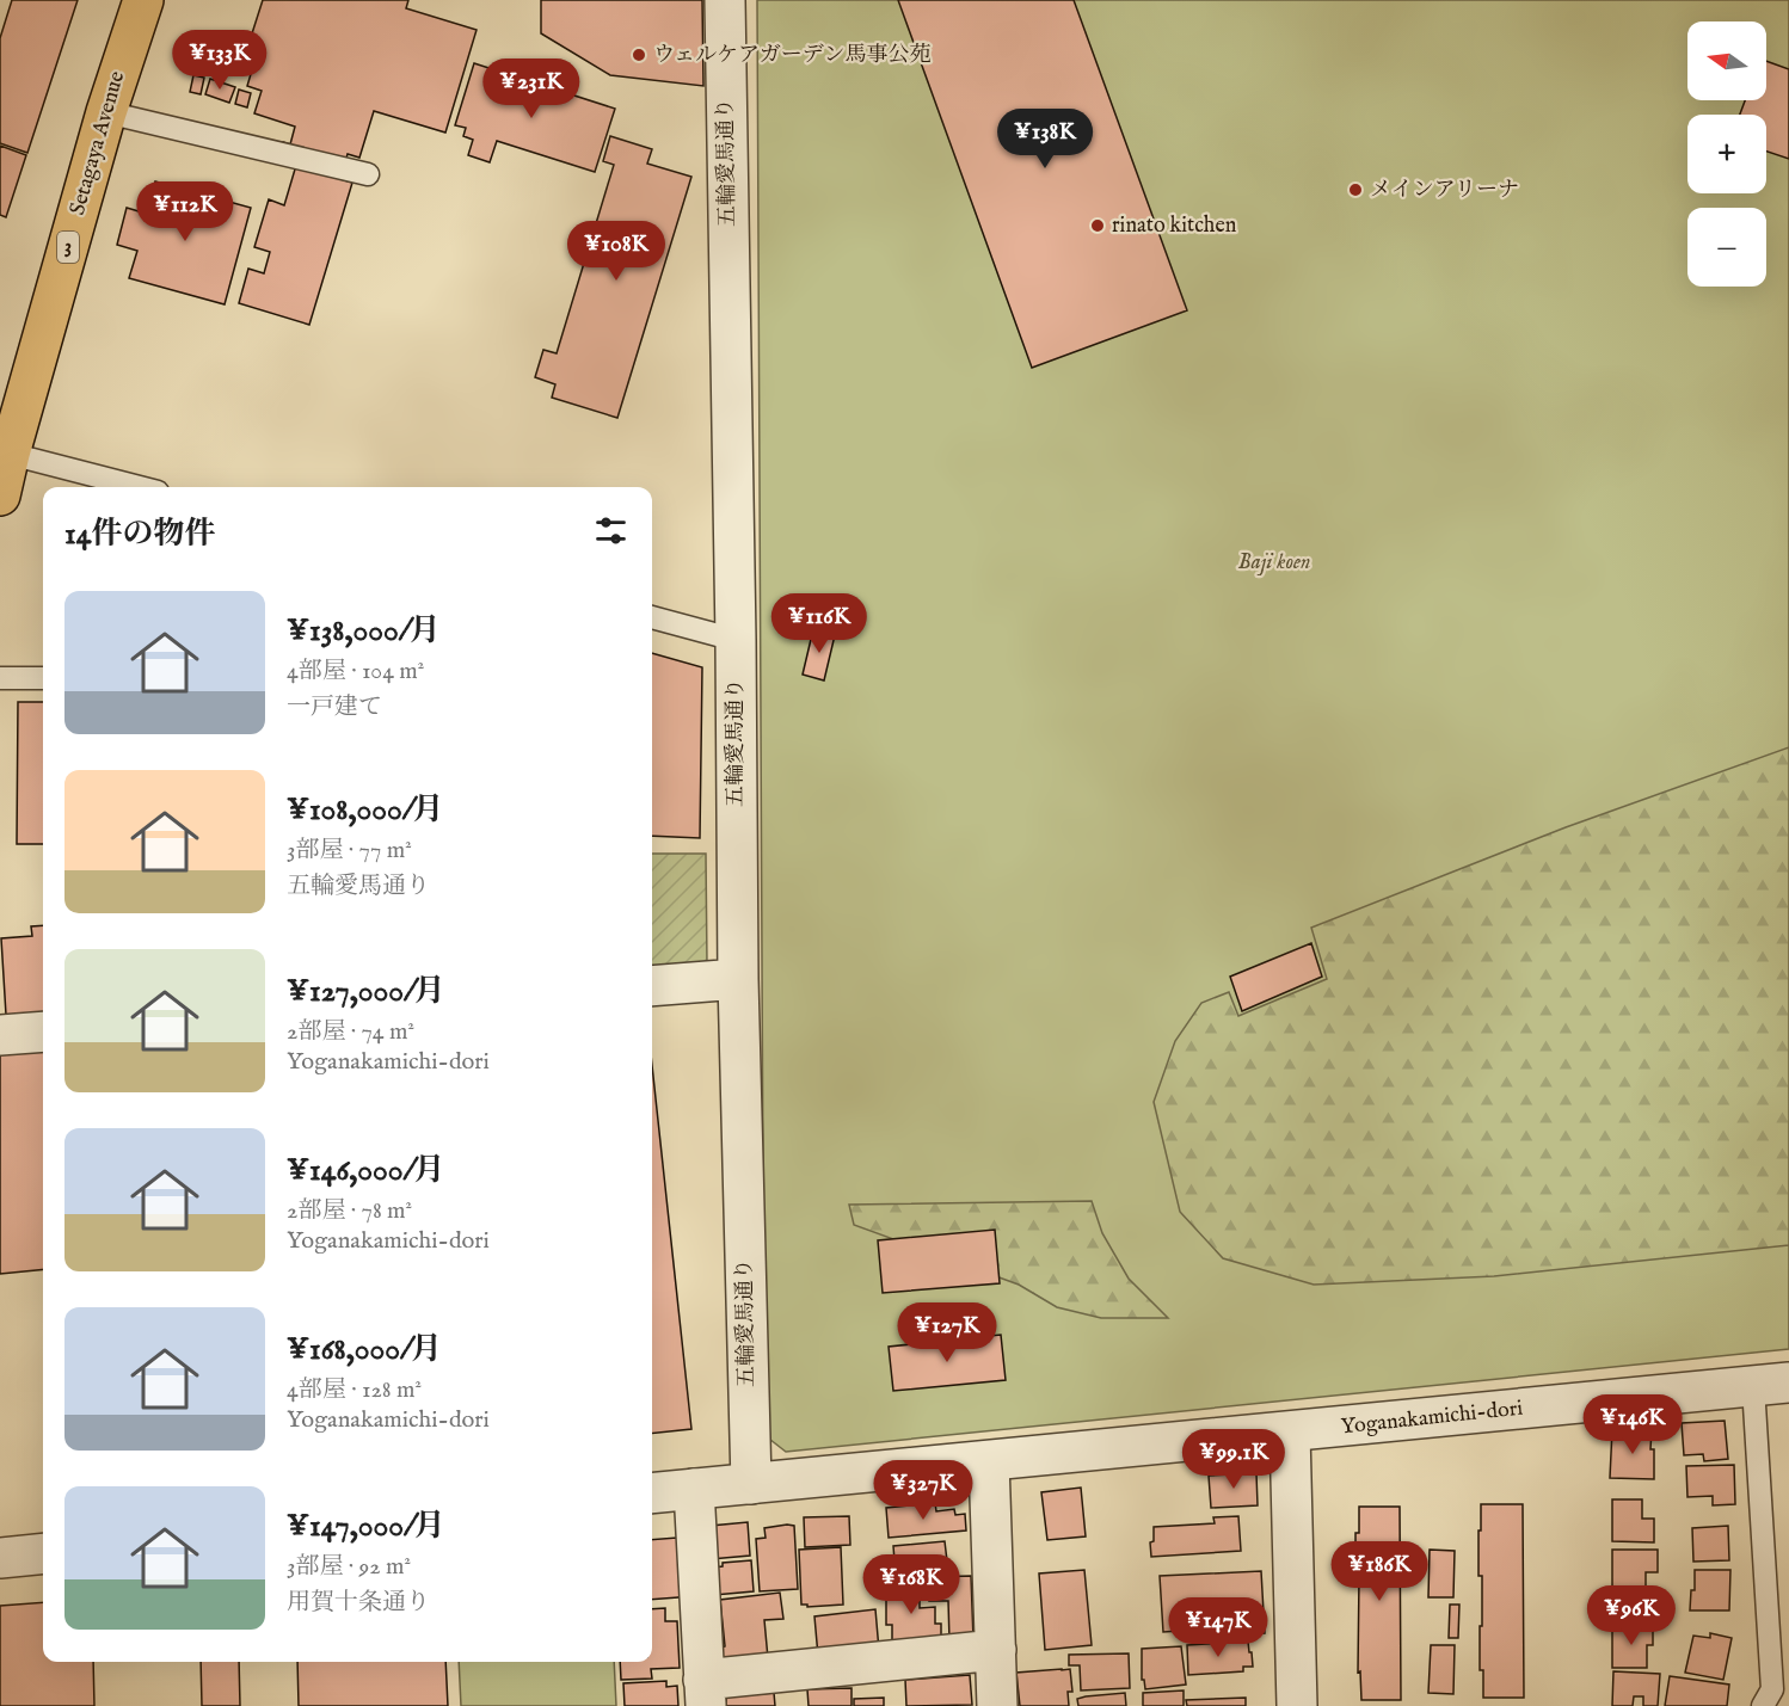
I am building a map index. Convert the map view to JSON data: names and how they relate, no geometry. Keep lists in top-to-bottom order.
{
  "streets": {
    "main road": ["Setagaya Avenue", "3"],
    "street": ["五輪愛馬通り", "Yoganakamichi-dori"]
  },
  "crossings": [
    ["五輪愛馬通り", "Yoganakamichi-dori"]
  ],
  "parks": ["Baji koen"],
  "places": ["ウェルケアガーデン馬事公苑", "メインアリーナ", "rinato kitchen"],
  "north": "left",
  "page": {
    "map_buttons": ["+", "−"],
    "price": [
      "¥133K",
      "¥231K",
      "¥138K",
      "¥112K",
      "¥108K",
      "¥116K",
      "¥127K",
      "¥146K",
      "¥99.1K",
      "¥327K",
      "¥186K",
      "¥168K",
      "¥96K",
      "¥147K"
    ],
    "heading": "14件の物件",
    "list": [
      {
        "name": "¥138,000/月",
        "note": "4部屋 · 104 m² · 一戸建て"
      },
      {
        "name": "¥108,000/月",
        "note": "3部屋 · 77 m² · 五輪愛馬通り"
      },
      {
        "name": "¥127,000/月",
        "note": "2部屋 · 74 m² · Yoganakamichi-dori"
      },
      {
        "name": "¥146,000/月",
        "note": "2部屋 · 78 m² · Yoganakamichi-dori"
      },
      {
        "name": "¥168,000/月",
        "note": "4部屋 · 128 m² · Yoganakamichi-dori"
      },
      {
        "name": "¥147,000/月",
        "note": "3部屋 · 92 m² · 用賀十条通り"
      }
    ]
  }
}
